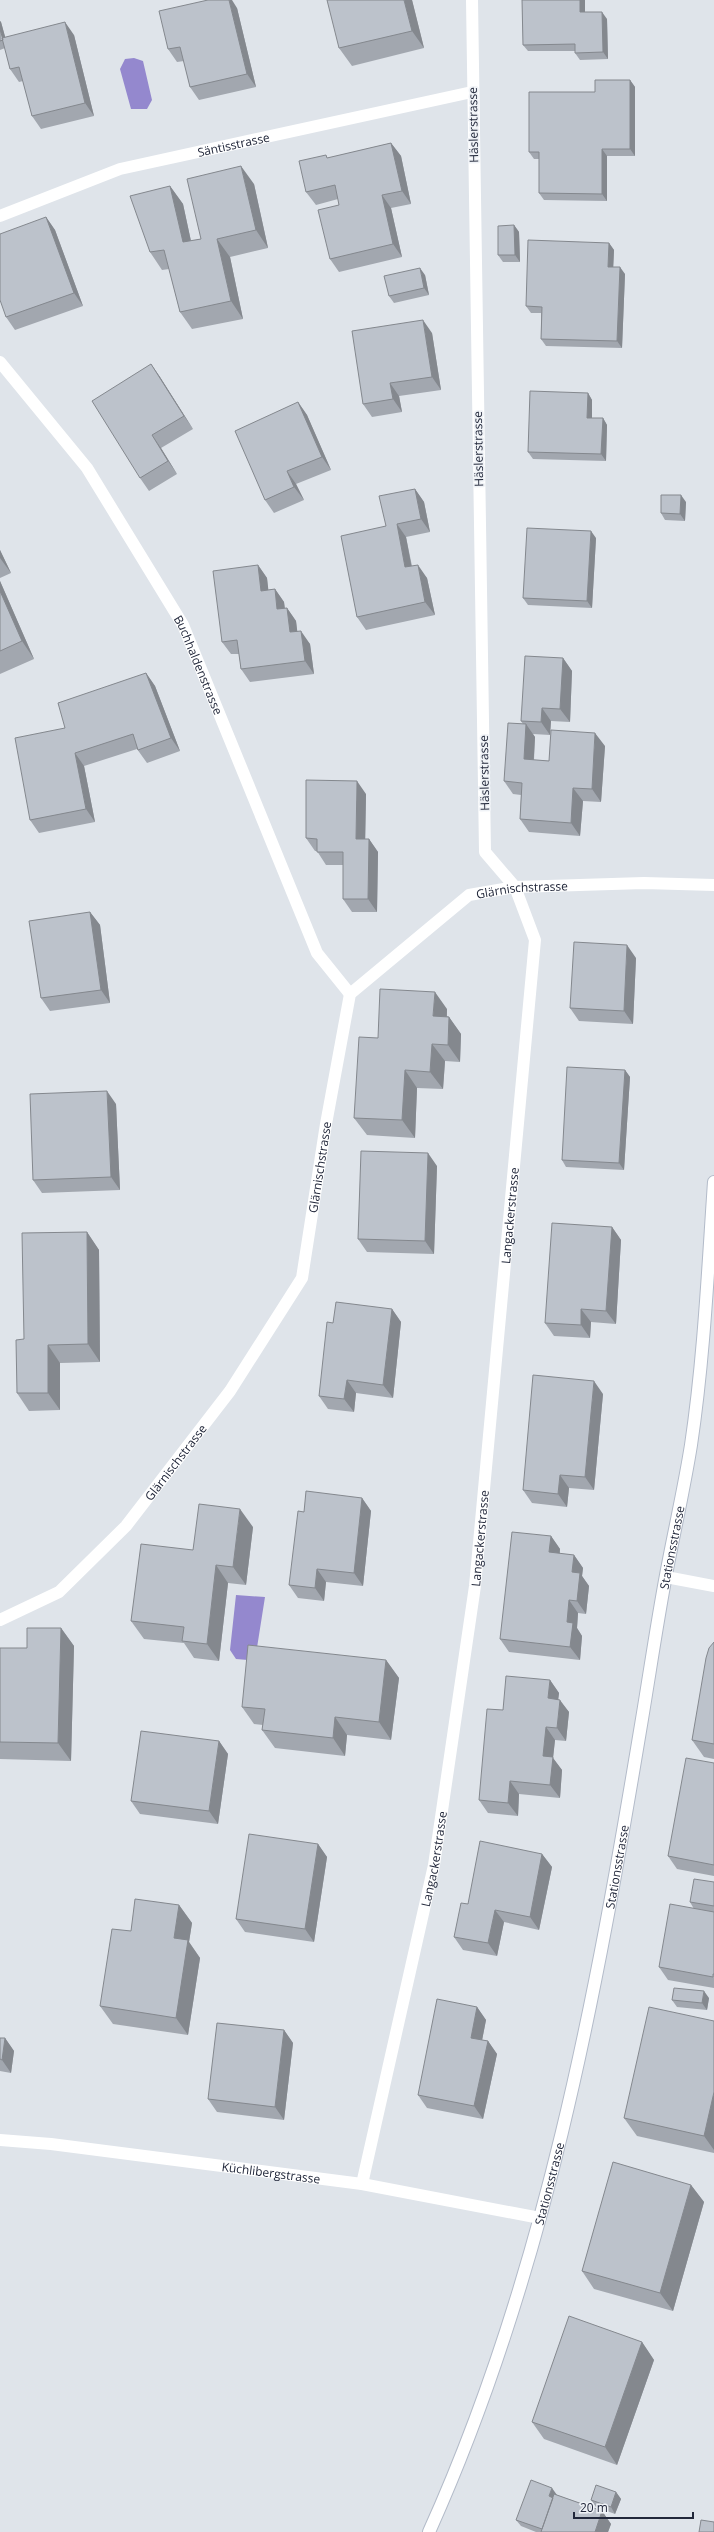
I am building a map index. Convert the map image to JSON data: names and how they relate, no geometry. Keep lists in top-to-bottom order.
{
  "streets": {
    "street": [
      "Häslerstrasse",
      "Säntisstrasse",
      "Buchhaldenstrasse",
      "Glärnischstrasse",
      "Langackerstrasse",
      "Stationsstrasse",
      "Küchlibergstrasse"
    ]
  },
  "crossings": [
    ["Häslerstrasse", "Säntisstrasse"],
    ["Häslerstrasse", "Glärnischstrasse"],
    ["Häslerstrasse", "Langackerstrasse"],
    ["Buchhaldenstrasse", "Glärnischstrasse"],
    ["Glärnischstrasse", "Langackerstrasse"],
    ["Langackerstrasse", "Küchlibergstrasse"],
    ["Stationsstrasse", "Küchlibergstrasse"]
  ],
  "scale_bar": "20 m"
}
